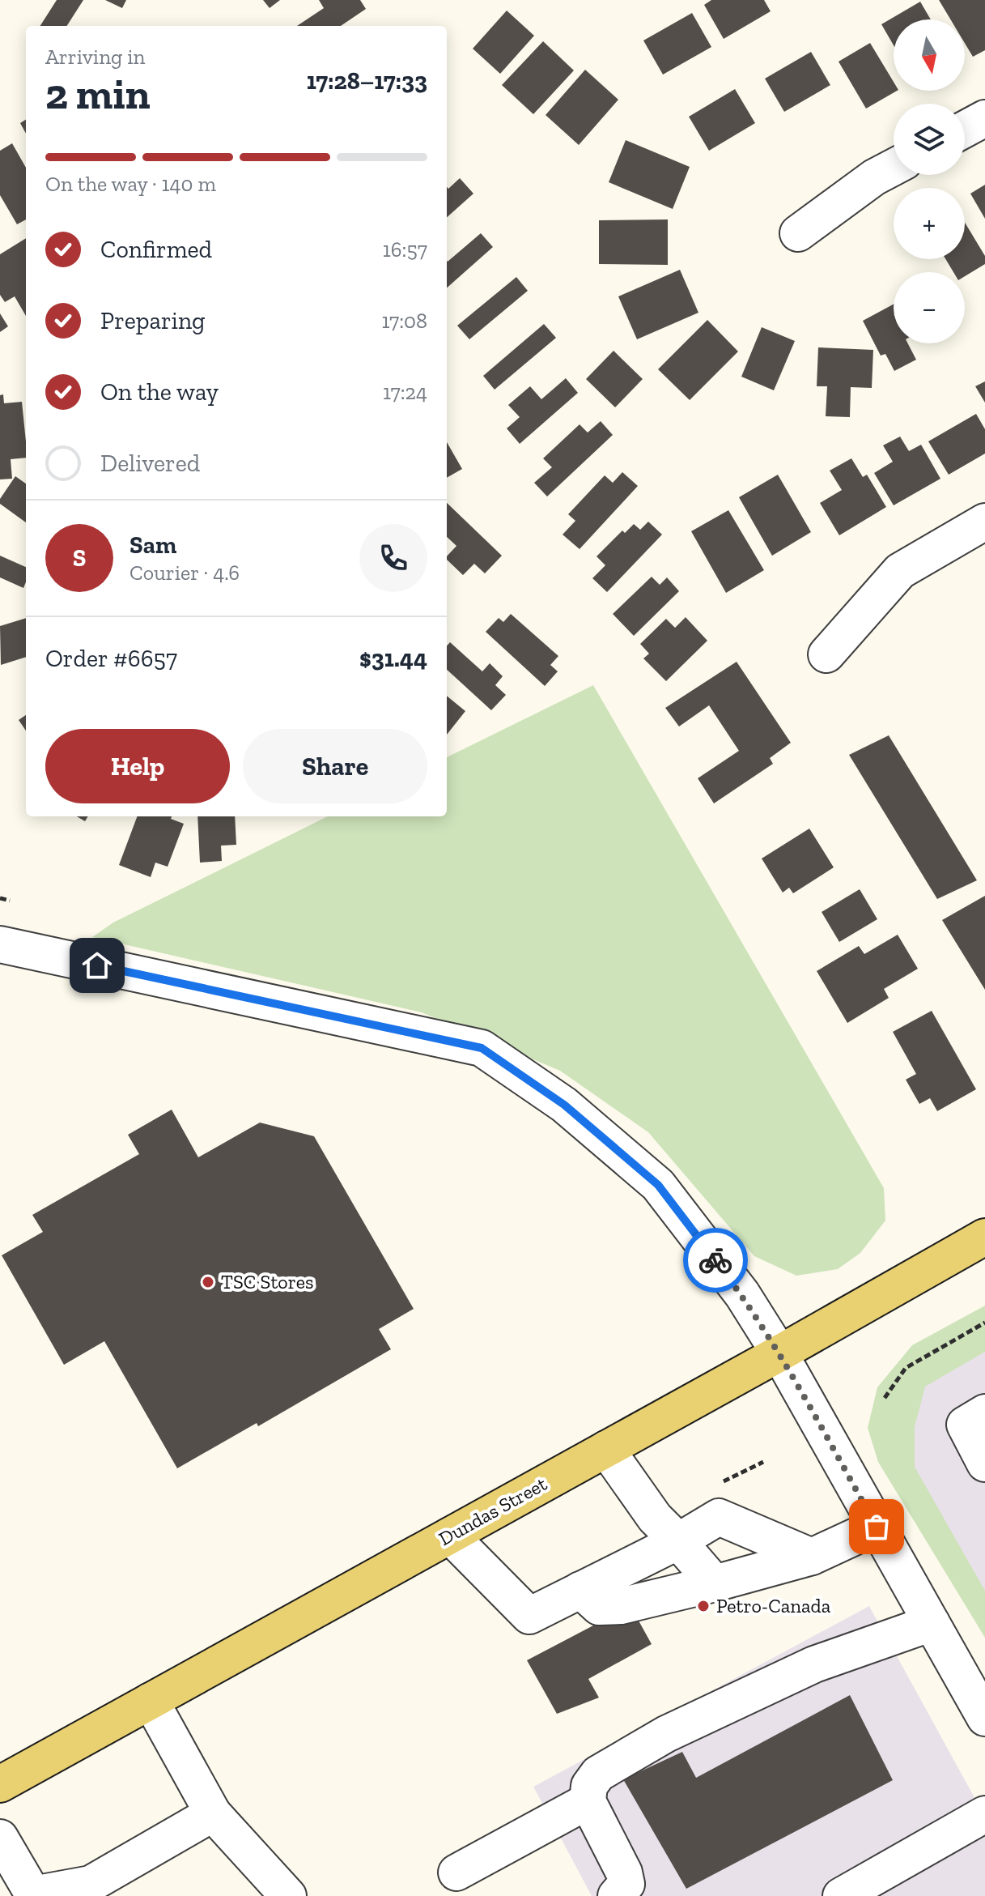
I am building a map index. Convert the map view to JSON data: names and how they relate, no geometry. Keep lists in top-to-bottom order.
{
  "streets": {
    "main road": ["Dundas Street"]
  },
  "places": ["TSC Stores", "Petro-Canada"],
  "north": "bottom",
  "page": {
    "map_buttons": ["+", "−"],
    "heading": ["2 min", "Arriving in", "17:28–17:33"],
    "panel": [
      "Sam",
      "Courier · 4.6",
      "Order #6657",
      "$31.44"
    ],
    "bar": "On the way · 140 m",
    "list": [
      ["Confirmed", "16:57"],
      ["Preparing", "17:08"],
      ["On the way", "17:24"],
      "Delivered"
    ],
    "round": "S",
    "buttons": ["Help", "Share"]
  }
}
